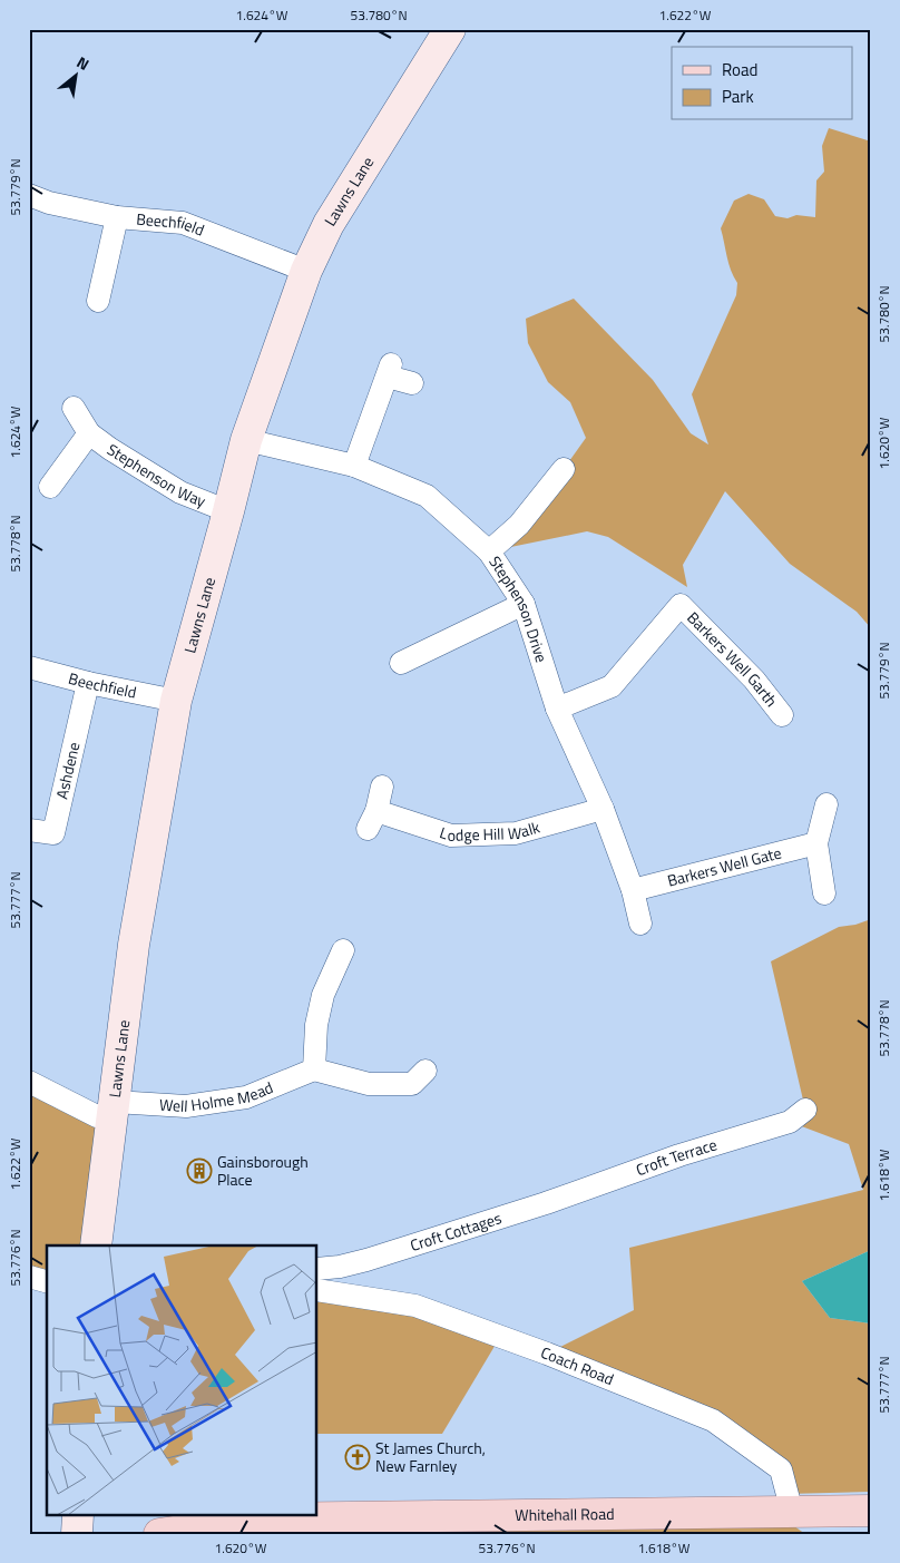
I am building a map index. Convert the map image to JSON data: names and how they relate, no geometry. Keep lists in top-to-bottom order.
{
  "streets": {
    "main road": ["Whitehall Road"],
    "street": [
      "Lawns Lane",
      "Beechfield",
      "Stephenson Way",
      "Stephenson Drive",
      "Barkers Well Garth",
      "Ashdene",
      "Lodge Hill Walk",
      "Barkers Well Gate",
      "Well Holme Mead",
      "Croft Terrace",
      "Croft Cottages",
      "Coach Road"
    ]
  },
  "crossings": [
    ["Lawns Lane", "Beechfield"],
    ["Lawns Lane", "Stephenson Way"],
    ["Lawns Lane", "Stephenson Drive"],
    ["Lawns Lane", "Well Holme Mead"],
    ["Beechfield", "Ashdene"],
    ["Stephenson Drive", "Barkers Well Garth"],
    ["Stephenson Drive", "Lodge Hill Walk"],
    ["Stephenson Drive", "Barkers Well Gate"],
    ["Croft Terrace", "Croft Cottages"],
    ["Coach Road", "Whitehall Road"]
  ],
  "places": {
    "building": ["Gainsborough Place"],
    "church": ["St James Church, New Farnley"]
  },
  "legend": ["Road", "Park"],
  "north": "top right",
  "coordinates": [
    "1.624°W",
    "53.780°N",
    "1.622°W",
    "53.779°N",
    "1.620°W",
    "53.778°N",
    "53.777°N",
    "1.618°W",
    "53.776°N"
  ]
}
